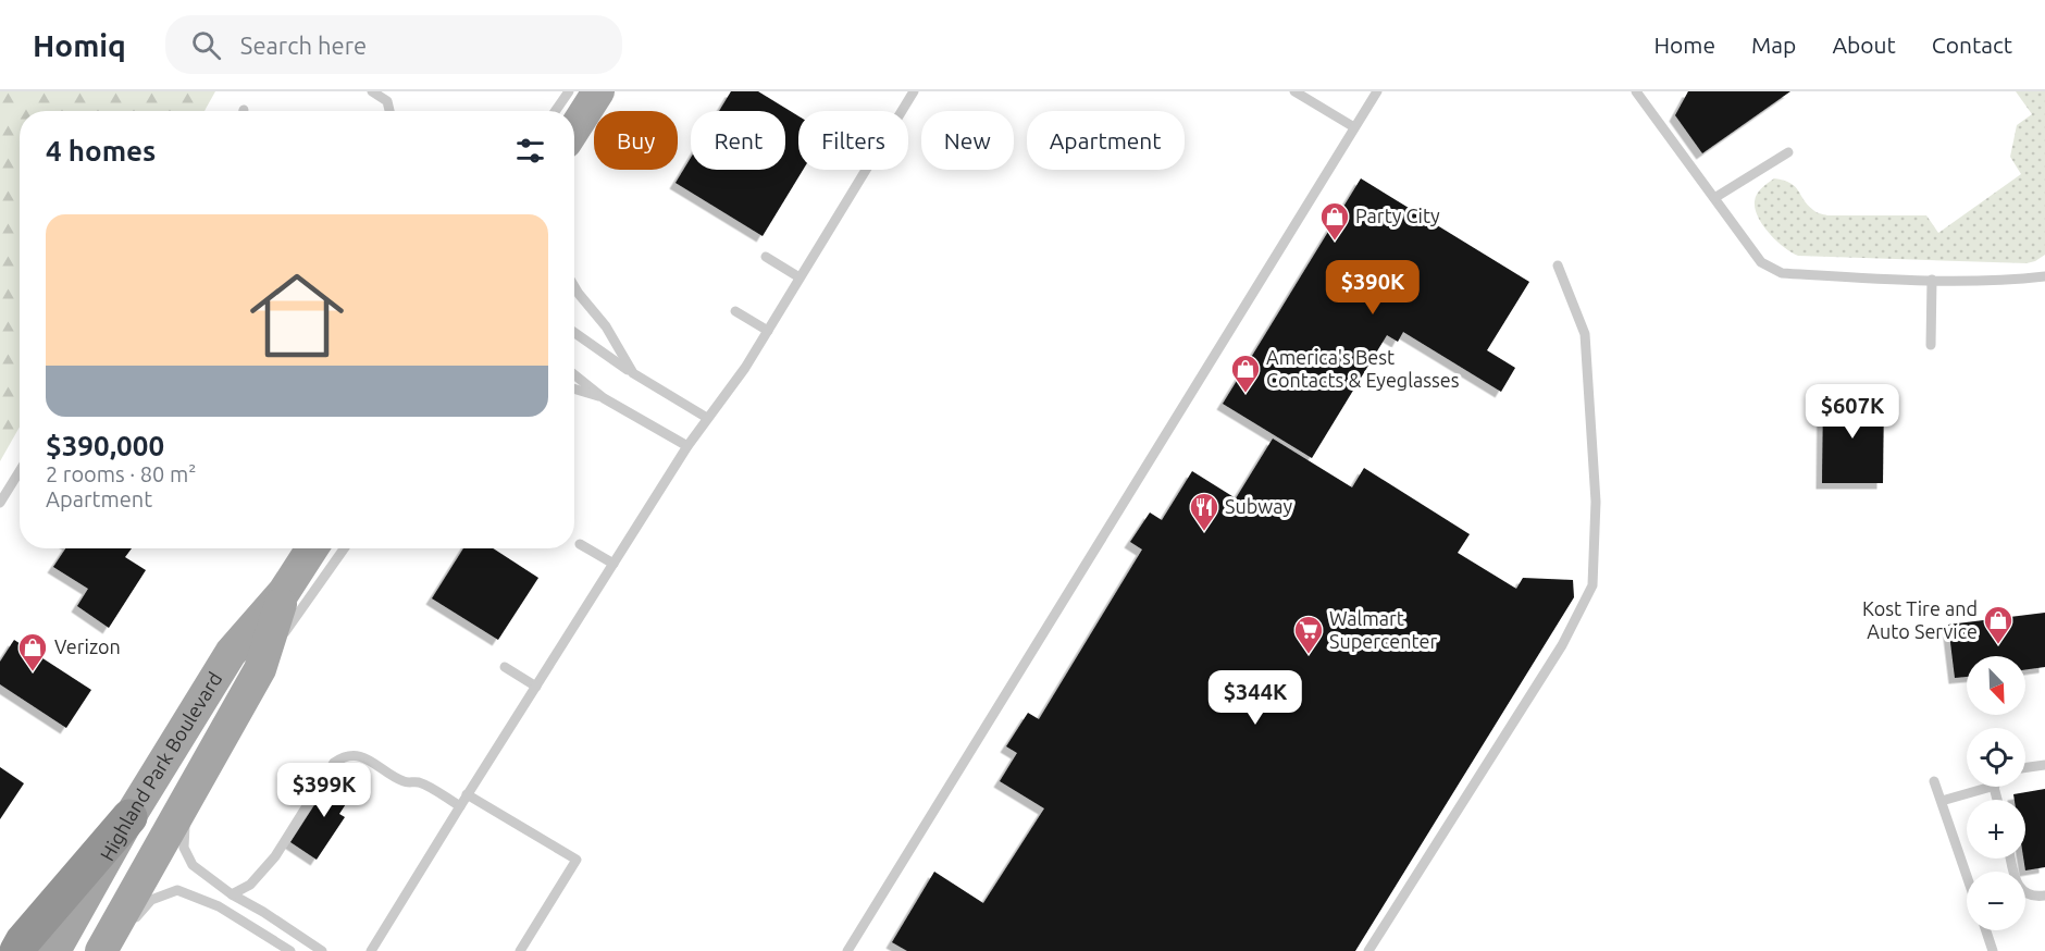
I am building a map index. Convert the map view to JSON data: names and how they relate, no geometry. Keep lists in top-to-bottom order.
{
  "streets": {
    "main road": ["Highland Park Boulevard"]
  },
  "places": {
    "shop": [
      "Party City",
      "America's Best Contacts & Eyeglasses",
      "Kost Tire and Auto Service",
      "Verizon"
    ],
    "restaurant": ["Subway"],
    "supermarket": ["Walmart Supercenter"]
  },
  "north": "bottom right",
  "page": {
    "header": "Homiq",
    "search": "Search here",
    "nav": [
      "Home",
      "Map",
      "About",
      "Contact"
    ],
    "chip": [
      "Buy",
      "Rent",
      "Filters",
      "New",
      "Apartment"
    ],
    "heading": "4 homes",
    "list": [
      {
        "name": "$390,000",
        "note": "2 rooms · 80 m² · Apartment"
      }
    ],
    "price": [
      "$390K",
      "$607K",
      "$344K",
      "$399K"
    ],
    "map_buttons": ["+", "−"]
  }
}
